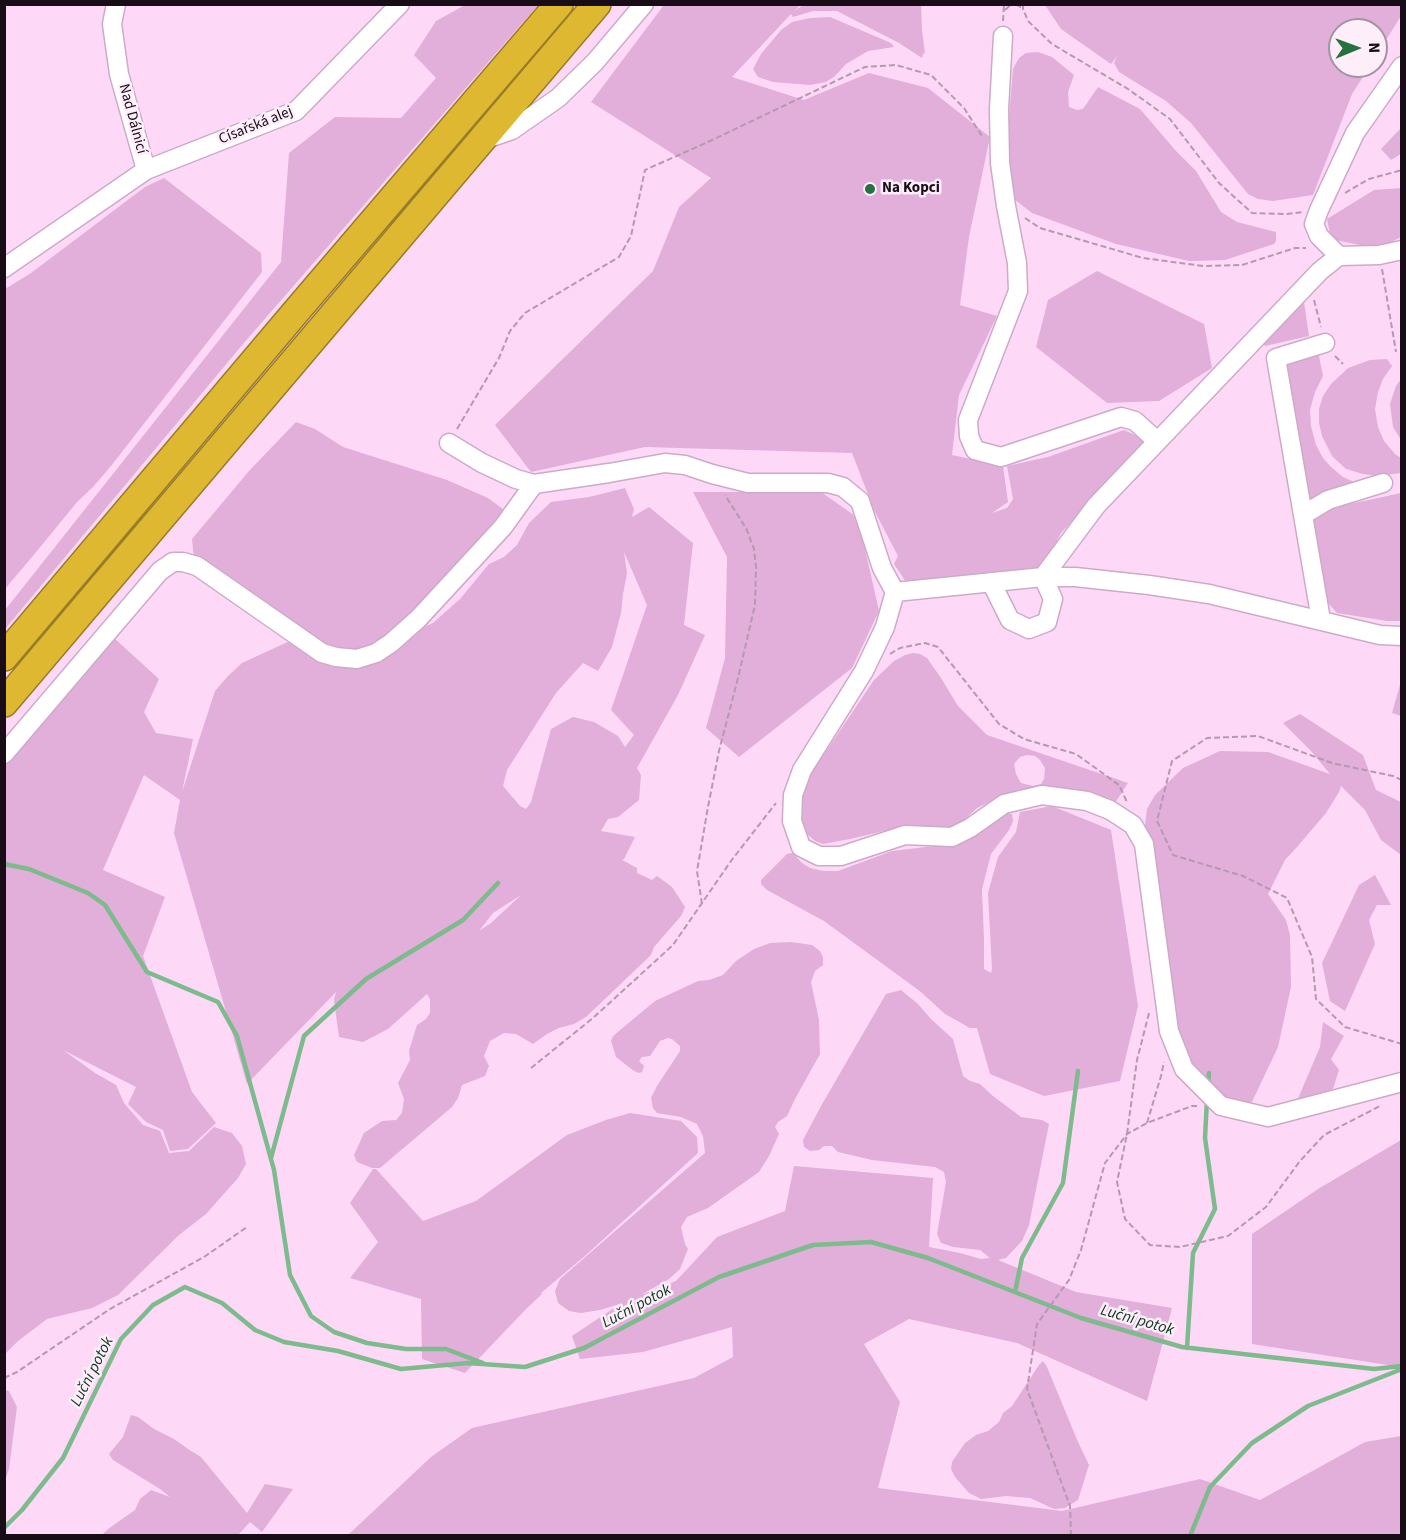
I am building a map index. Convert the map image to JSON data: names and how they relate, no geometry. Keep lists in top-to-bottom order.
{
  "streets": {
    "street": ["Nad Dálnicí", "Císařská alej"]
  },
  "crossings": [
    ["Nad Dálnicí", "Císařská alej"]
  ],
  "water": ["Luční potok"],
  "places": ["Na Kopci"],
  "north": "right"
}
